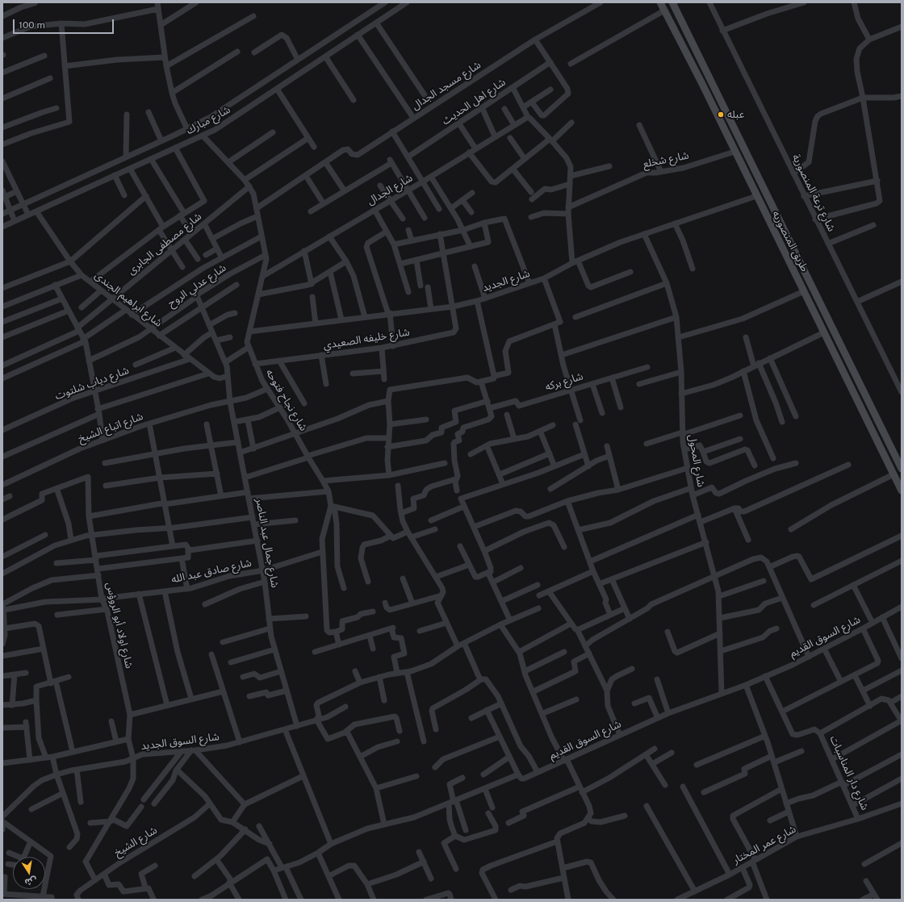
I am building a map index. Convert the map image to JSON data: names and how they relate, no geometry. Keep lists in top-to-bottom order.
{
  "streets": {
    "main road": ["طريق المنصوريه"],
    "street": [
      "شارع مسجد الجدال",
      "شارع اهل الحديث",
      "شارع مبارك",
      "شارع شخلع",
      "شارع الجدال",
      "شارع ترعة المنصورية",
      "شارع مصطفى الجابرى",
      "شارع الجديد",
      "شارع عدلي الروح",
      "شارع ابراهيم الجندى",
      "شارع خليفه الصعيدي",
      "شارع بركه",
      "شارع دياب شلتوت",
      "شارع نجاح فتوحه",
      "شارع اتباع الشيخ",
      "شارع المحول",
      "شارع جمال عبد الناصر",
      "شارع صادق عبد الله",
      "شارع اولاد أبو الروؤس",
      "شارع السوق القديم",
      "شارع السوق الجديد",
      "شارع دار المناسبات",
      "شارع الشيخ",
      "شارع عمر المختار"
    ]
  },
  "crossings": [
    ["شارع مسجد الجدال", "شارع نجاح فتوحه"],
    ["شارع مبارك", "شارع ابراهيم الجندى"],
    ["شارع مبارك", "شارع نجاح فتوحه"],
    ["شارع شخلع", "طريق المنصوريه"],
    ["شارع الجدال", "شارع نجاح فتوحه"],
    ["طريق المنصوريه", "شارع الجديد"],
    ["شارع مصطفى الجابرى", "شارع ابراهيم الجندى"],
    ["شارع مصطفى الجابرى", "شارع نجاح فتوحه"],
    ["شارع الجديد", "شارع خليفه الصعيدي"],
    ["شارع الجديد", "شارع نجاح فتوحه"],
    ["شارع الجديد", "شارع المحول"],
    ["شارع عدلي الروح", "شارع ابراهيم الجندى"],
    ["شارع عدلي الروح", "شارع نجاح فتوحه"],
    ["شارع عدلي الروح", "شارع جمال عبد الناصر"],
    ["شارع ابراهيم الجندى", "شارع دياب شلتوت"],
    ["شارع ابراهيم الجندى", "شارع جمال عبد الناصر"],
    ["شارع خليفه الصعيدي", "شارع نجاح فتوحه"],
    ["شارع نجاح فتوحه", "شارع اتباع الشيخ"],
    ["شارع اتباع الشيخ", "شارع جمال عبد الناصر"],
    ["شارع المحول", "شارع السوق القديم"],
    ["شارع جمال عبد الناصر", "شارع صادق عبد الله"],
    ["شارع جمال عبد الناصر", "شارع السوق الجديد"],
    ["شارع صادق عبد الله", "شارع اولاد أبو الروؤس"],
    ["شارع اولاد أبو الروؤس", "شارع السوق الجديد"],
    ["شارع اولاد أبو الروؤس", "شارع الشيخ"],
    ["شارع السوق القديم", "شارع دار المناسبات"],
    ["شارع دار المناسبات", "شارع عمر المختار"]
  ],
  "places": ["عبله"],
  "scale_bar": "100 m",
  "north": "bottom"
}
